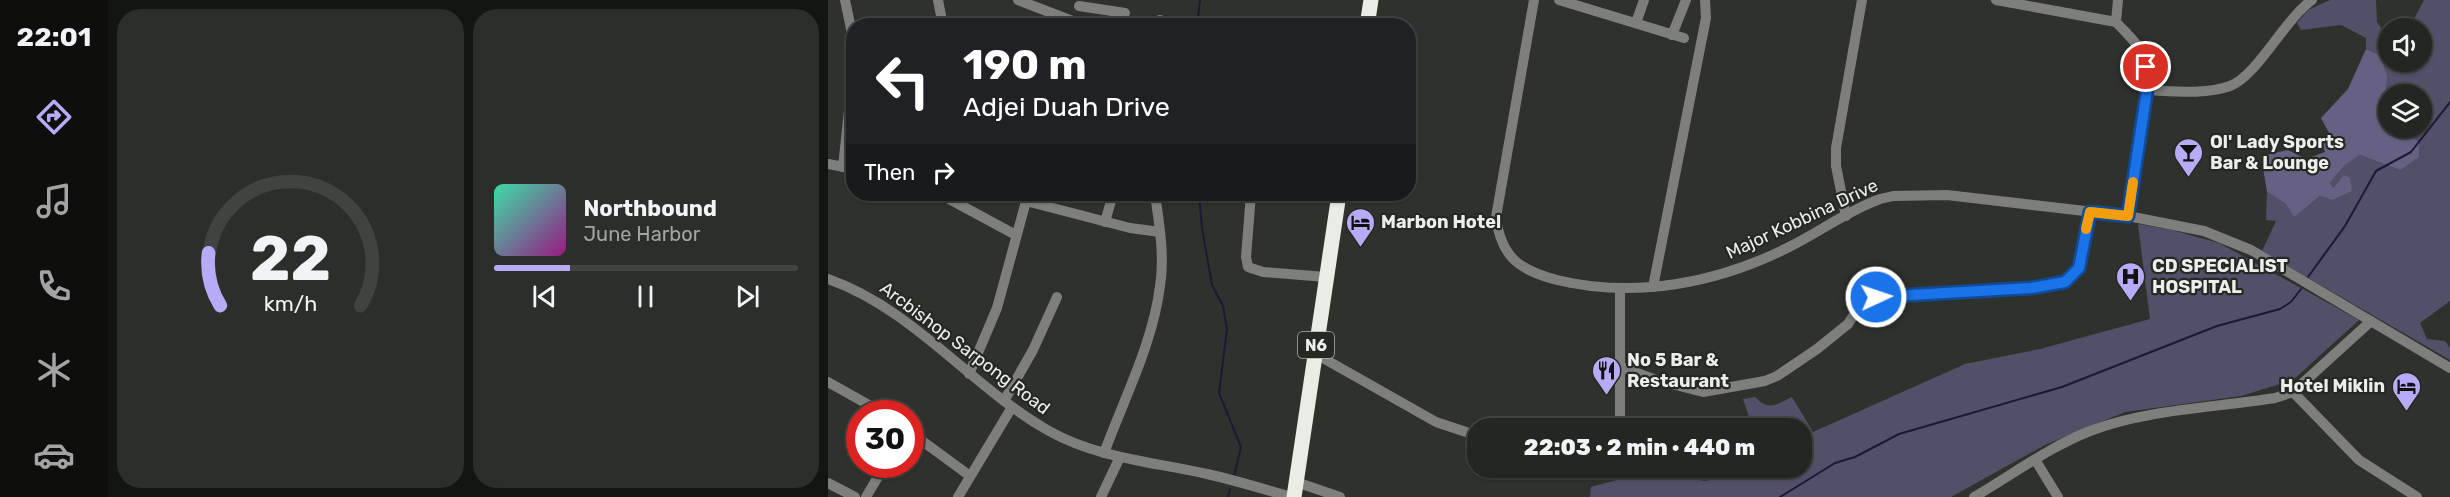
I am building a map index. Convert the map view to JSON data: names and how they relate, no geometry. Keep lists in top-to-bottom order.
{
  "streets": {
    "highway": ["N6"],
    "street": ["Major Kobbina Drive", "Arcbishop Sarpong Road"]
  },
  "crossings": [
    ["N6", "Arcbishop Sarpong Road"]
  ],
  "places": {
    "bar": ["Ol' Lady Sports Bar & Lounge"],
    "hotel": ["Marbon Hotel", "Hotel Miklin"],
    "hospital": ["CD SPECIALIST HOSPITAL"],
    "restaurant": ["No 5 Bar & Restaurant"]
  },
  "page": {
    "tabs": "22:01",
    "turn": ["190 m", "Adjei Duah Drive"],
    "then": "Then",
    "song": ["Northbound", "June Harbor"],
    "limit": "30",
    "trip": "22:03 · 2 min · 440 m",
    "gauge": ["22", "km/h"]
  }
}
